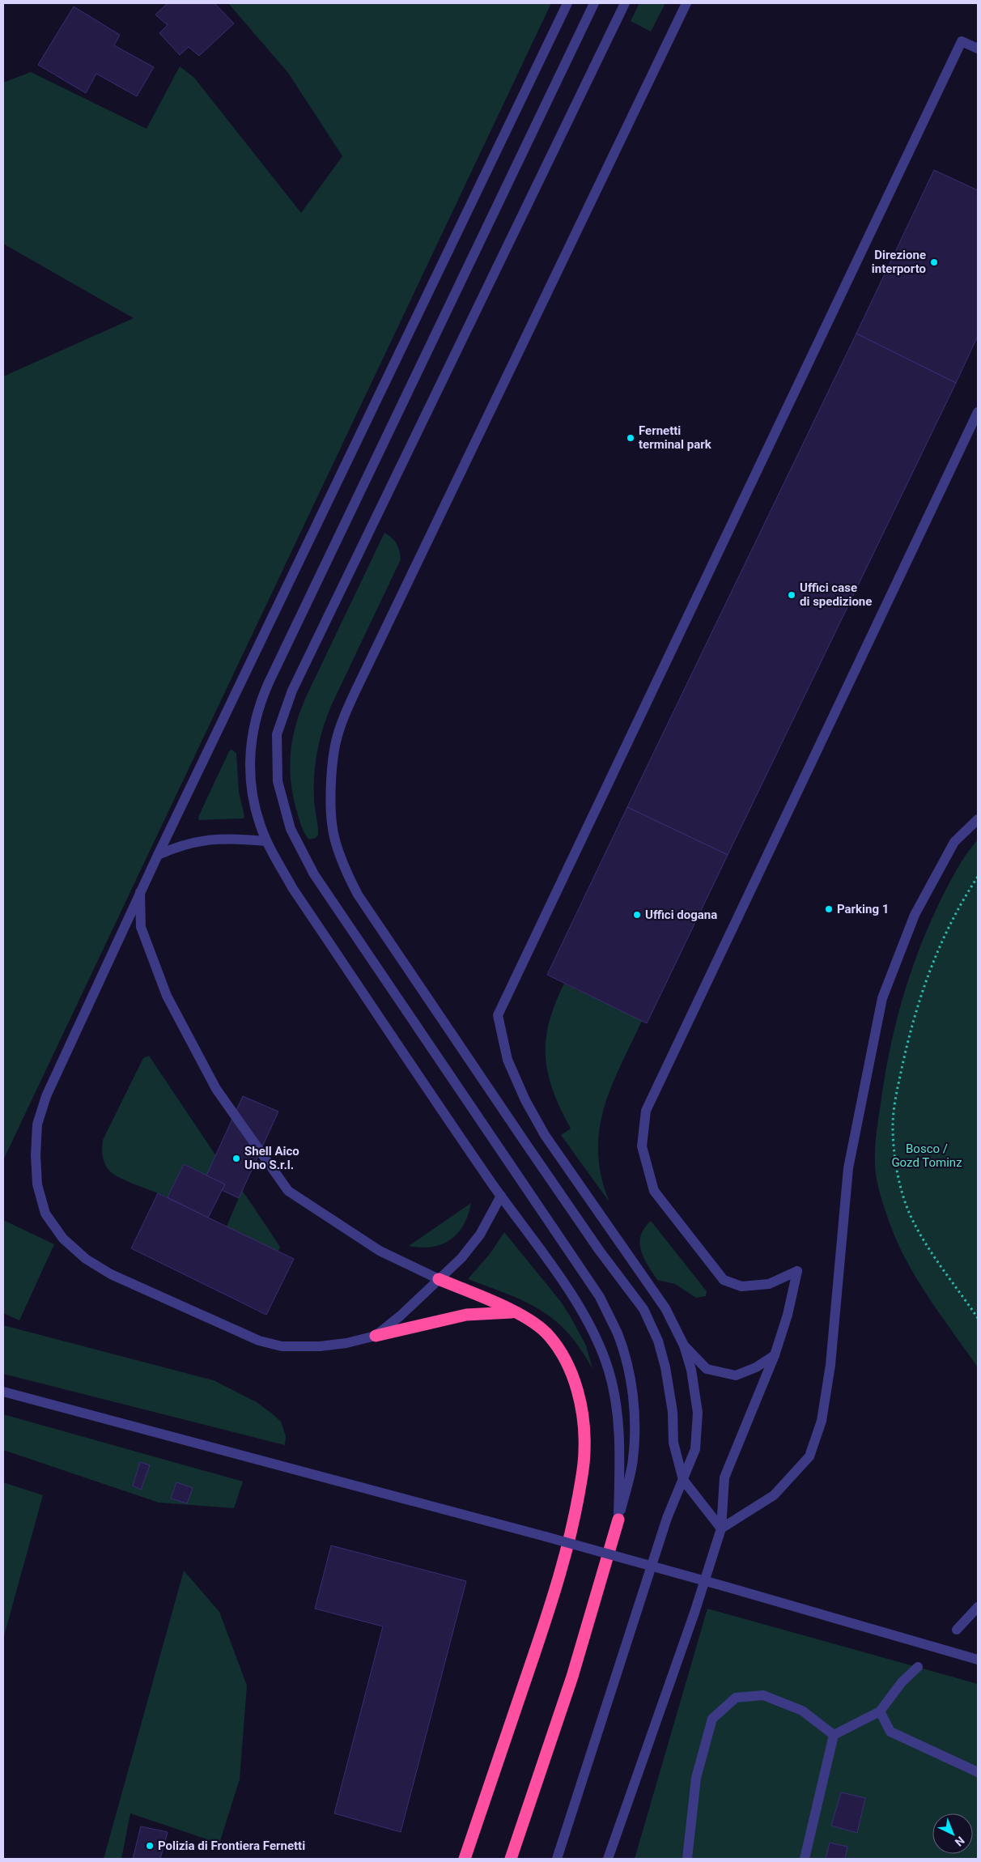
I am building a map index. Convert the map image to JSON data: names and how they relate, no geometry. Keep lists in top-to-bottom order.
{
  "parks": ["Bosco / Gozd Tominz"],
  "places": [
    "Direzione interporto",
    "Fernetti terminal park",
    "Uffici case di spedizione",
    "Parking 1",
    "Uffici dogana",
    "Shell Aico Uno S.r.l.",
    "Polizia di Frontiera Fernetti"
  ],
  "north": "bottom right"
}
